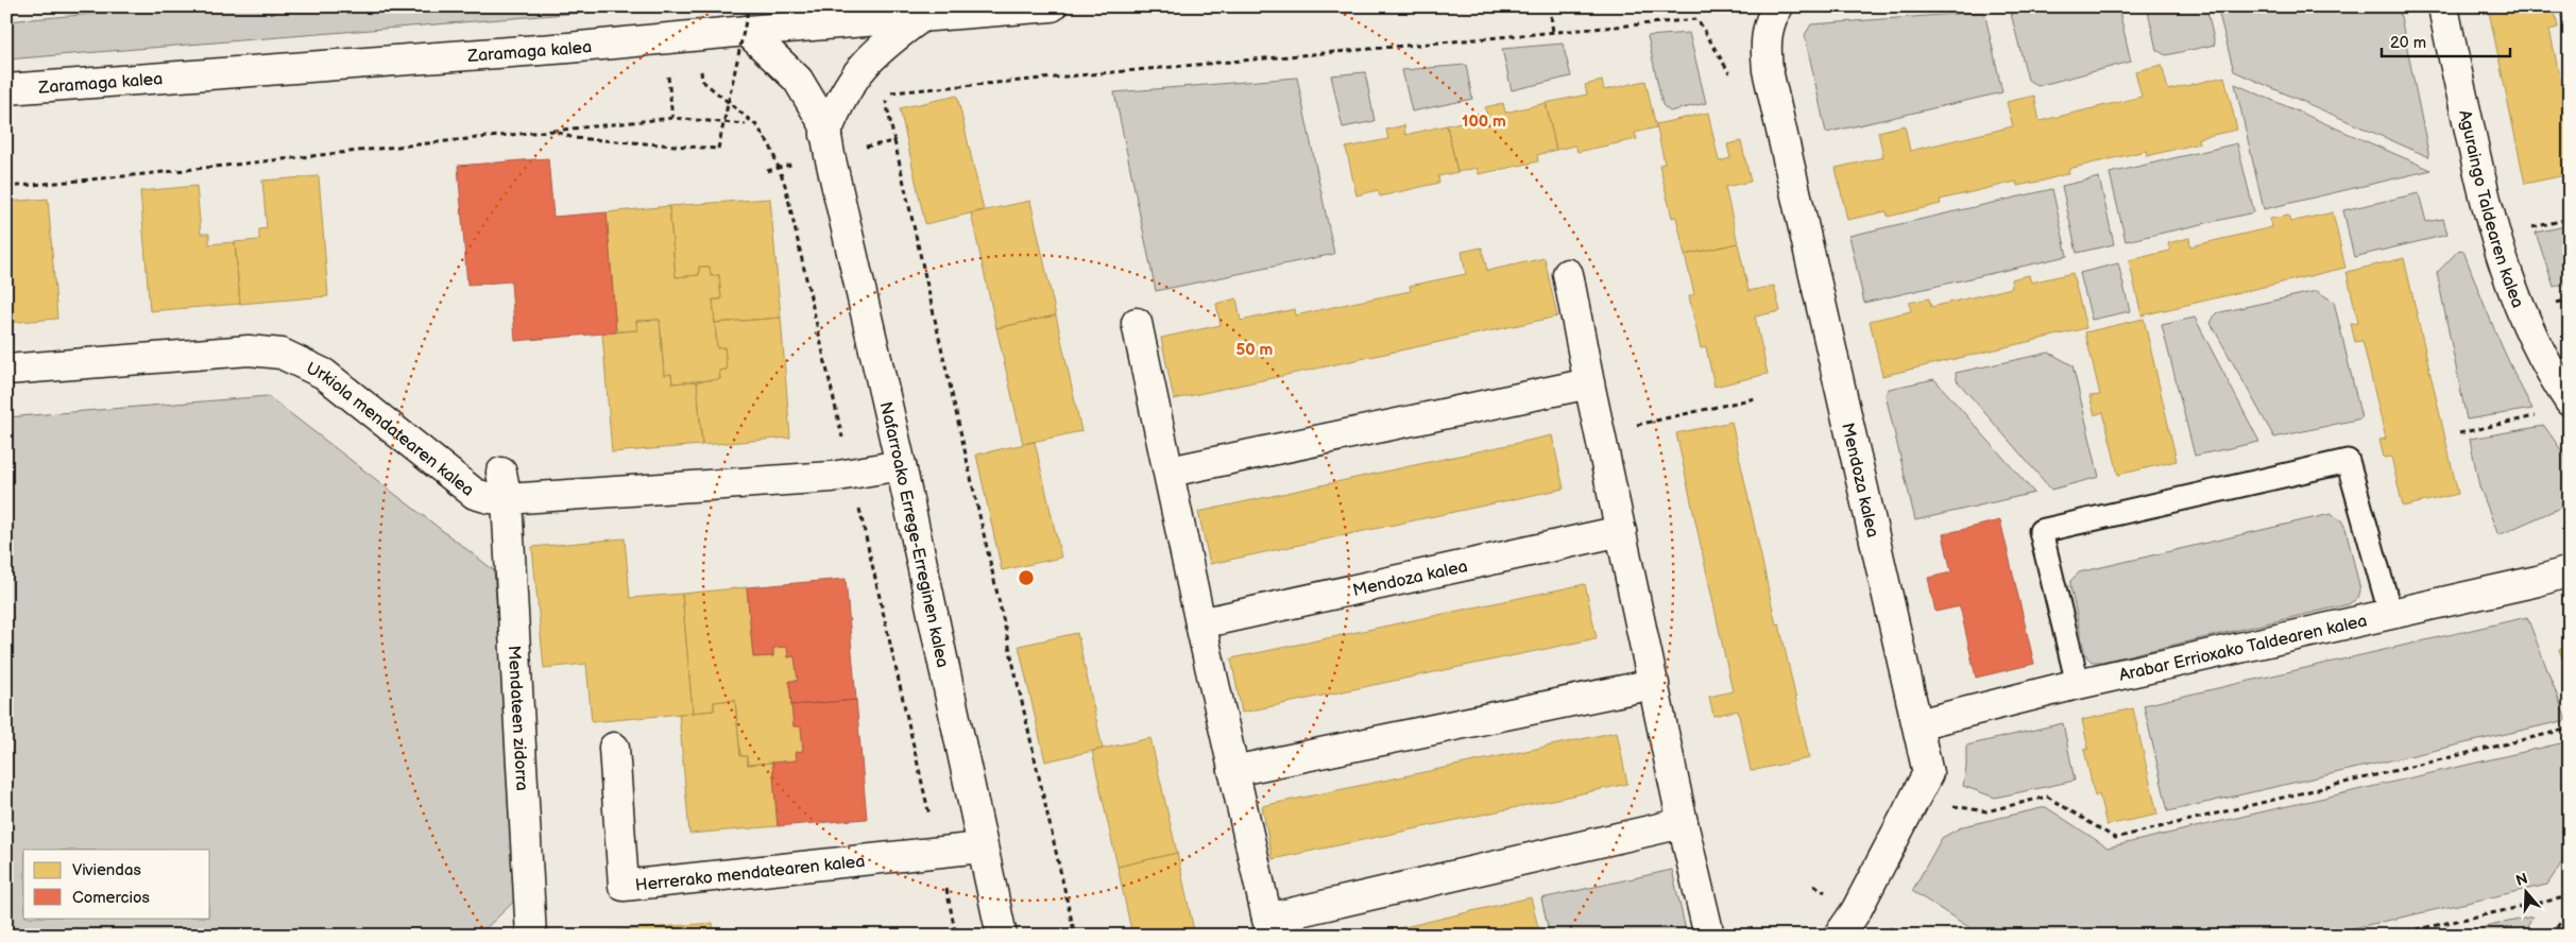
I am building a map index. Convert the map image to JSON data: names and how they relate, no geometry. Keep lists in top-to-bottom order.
{
  "streets": {
    "street": [
      "Zaramaga kalea",
      "Aguraingo Taldearen kalea",
      "Urkiola mendatearen kalea",
      "Mendoza kalea",
      "Nafarroako Errege-Erreginen kalea",
      "Arabar Errioxako Taldearen kalea",
      "Mendateen zidorra",
      "Herrerako mendatearen kalea"
    ]
  },
  "crossings": [
    ["Zaramaga kalea", "Nafarroako Errege-Erreginen kalea"],
    ["Urkiola mendatearen kalea", "Nafarroako Errege-Erreginen kalea"],
    ["Urkiola mendatearen kalea", "Mendateen zidorra"],
    ["Mendoza kalea", "Arabar Errioxako Taldearen kalea"],
    ["Nafarroako Errege-Erreginen kalea", "Herrerako mendatearen kalea"]
  ],
  "legend": ["Viviendas", "Comercios"],
  "scale_bar": "20 m",
  "north": "top",
  "rings": ["100 m", "50 m"]
}
